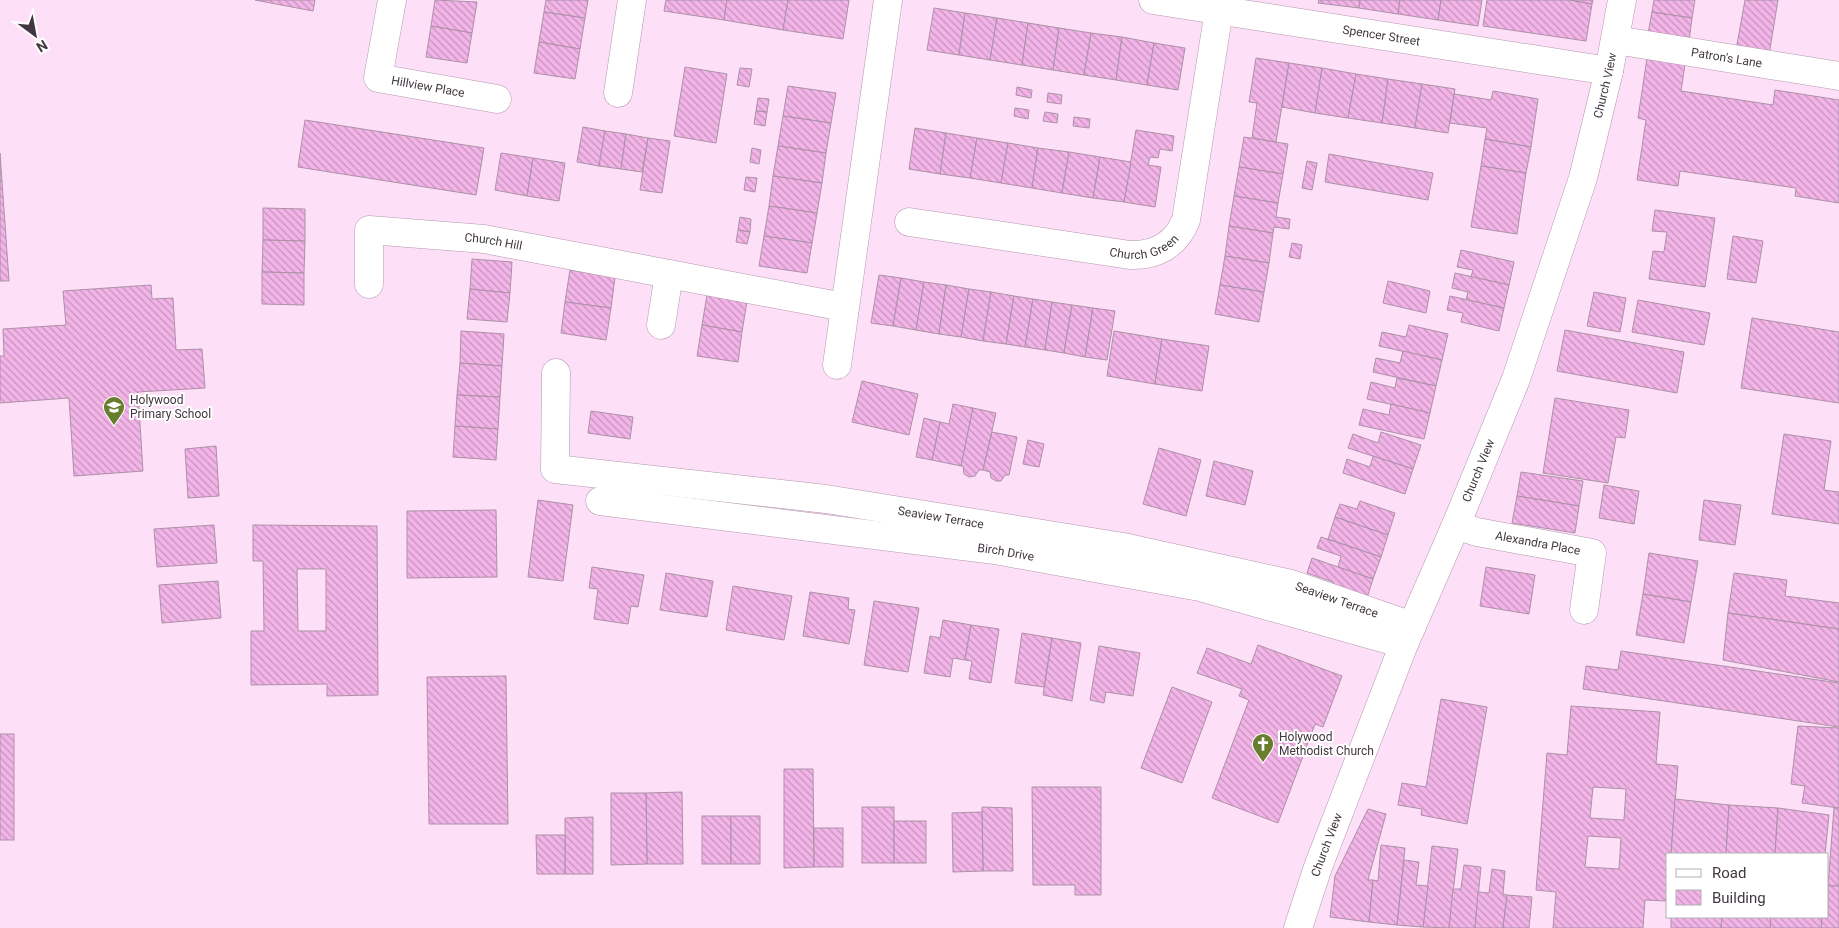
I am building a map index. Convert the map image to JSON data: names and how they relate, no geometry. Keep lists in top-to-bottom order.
{
  "streets": {
    "street": [
      "Spencer Street",
      "Patron's Lane",
      "Church View",
      "Hillview Place",
      "Church Hill",
      "Church Green",
      "Seaview Terrace",
      "Alexandra Place",
      "Birch Drive"
    ]
  },
  "crossings": [
    ["Spencer Street", "Church View"],
    ["Spencer Street", "Church Green"],
    ["Patron's Lane", "Church View"],
    ["Church View", "Seaview Terrace"],
    ["Church View", "Alexandra Place"],
    ["Church View", "Birch Drive"],
    ["Seaview Terrace", "Birch Drive"]
  ],
  "places": {
    "school or university": ["Holywood Primary School"],
    "church": ["Holywood Methodist Church"]
  },
  "legend": ["Road", "Building"],
  "north": "bottom right"
}
